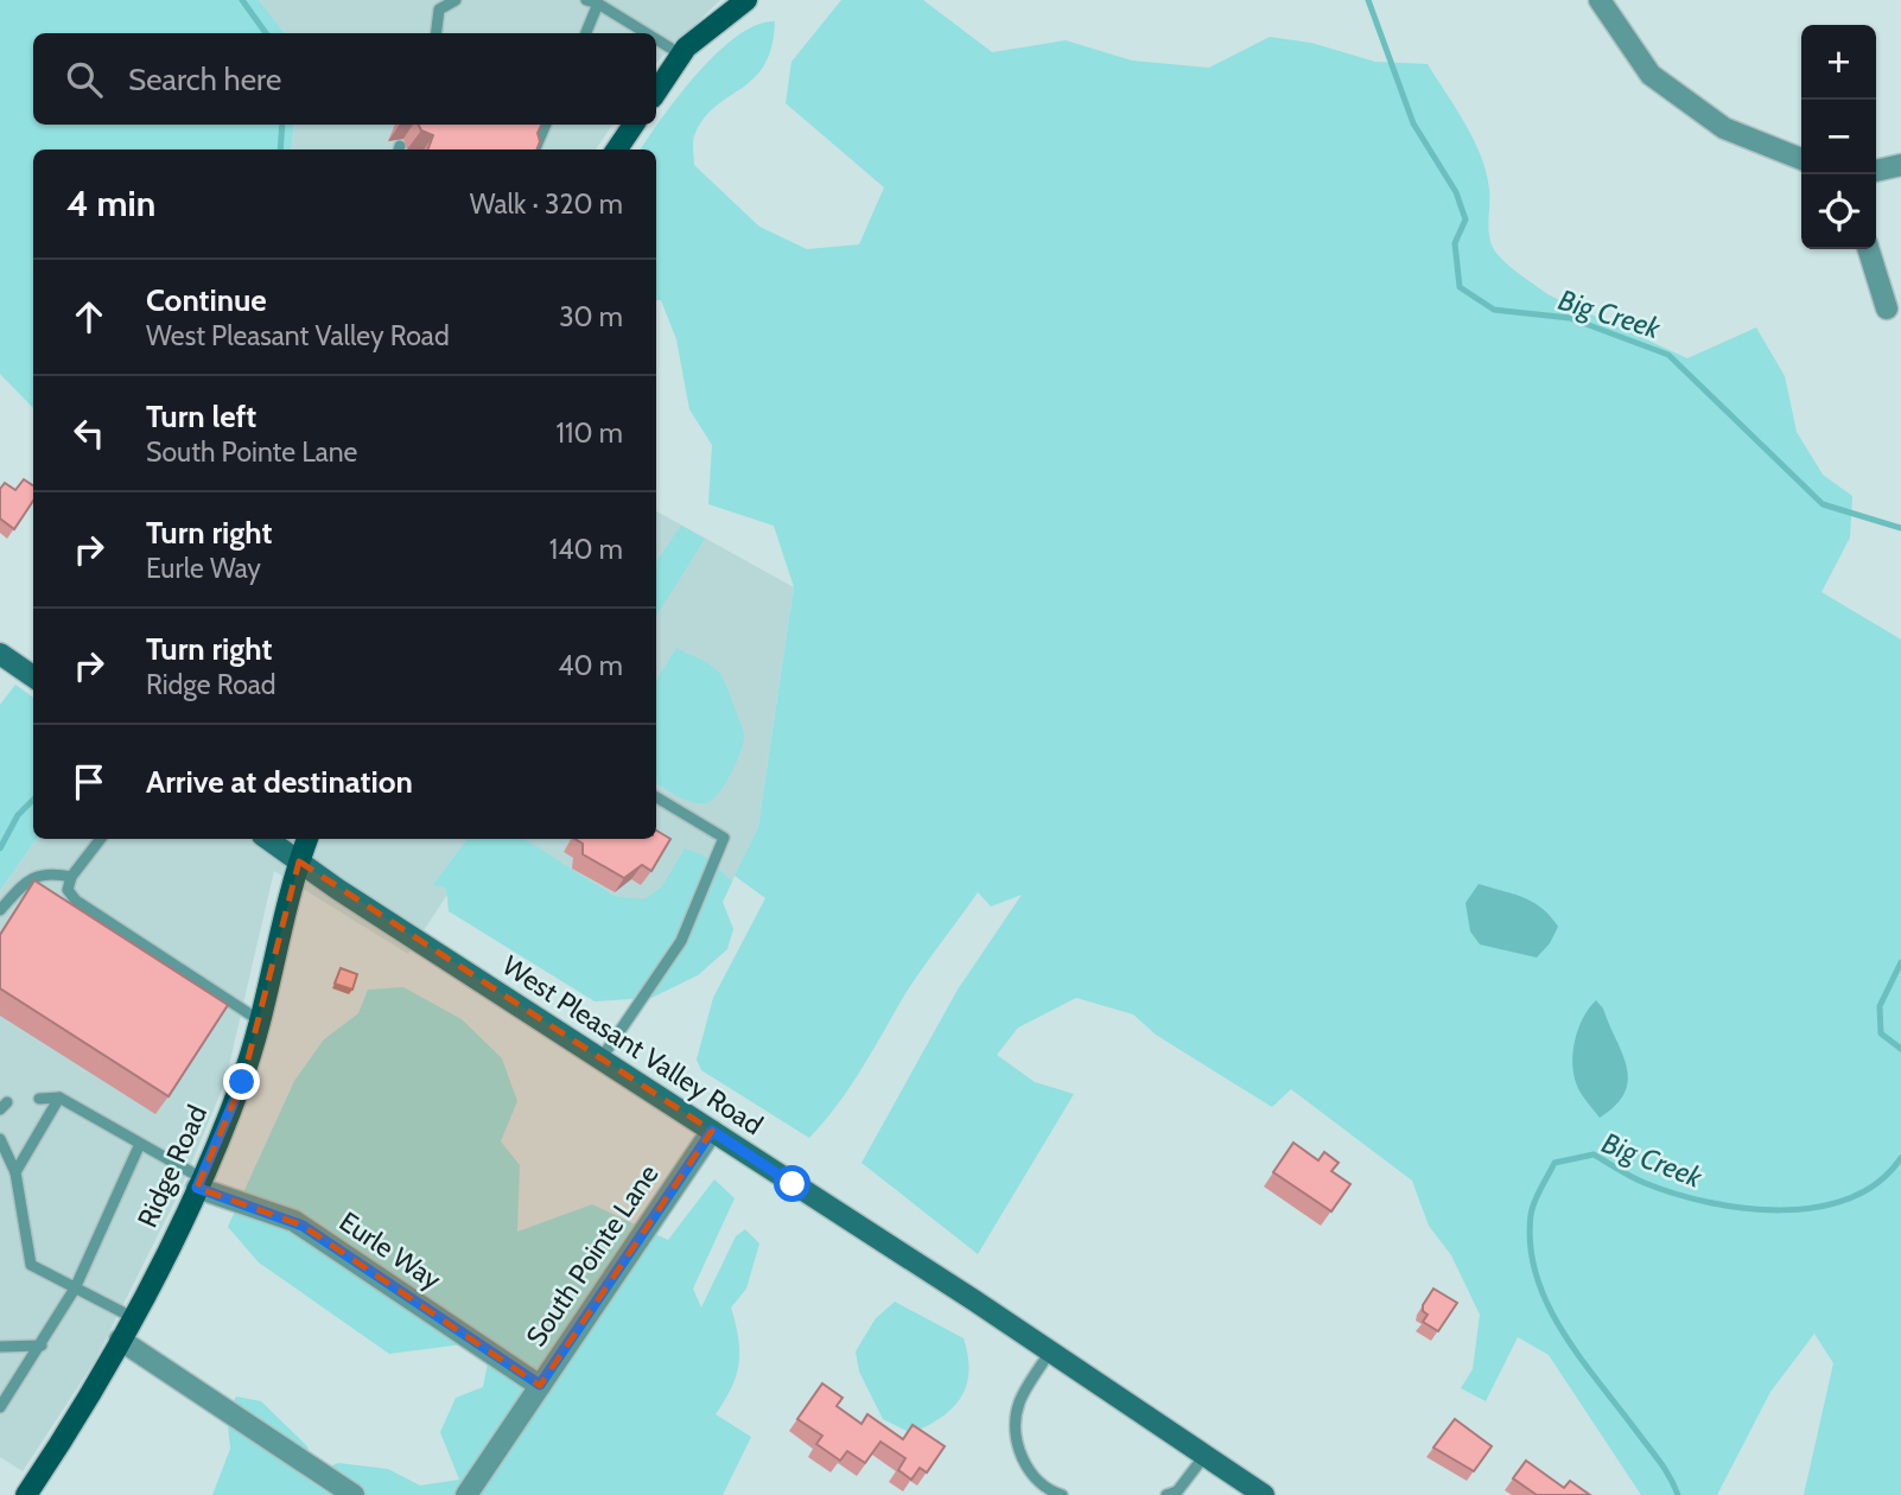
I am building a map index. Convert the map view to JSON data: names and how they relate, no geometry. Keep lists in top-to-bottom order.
{
  "streets": {
    "main road": ["West Pleasant Valley Road", "Ridge Road"],
    "street": ["Eurle Way", "South Pointe Lane"]
  },
  "crossings": [
    ["West Pleasant Valley Road", "Ridge Road"],
    ["West Pleasant Valley Road", "South Pointe Lane"],
    ["Ridge Road", "Eurle Way"],
    ["Eurle Way", "South Pointe Lane"]
  ],
  "water": ["Big Creek"],
  "page": {
    "map_buttons": ["+", "−"],
    "search": "Search here",
    "heading": ["4 min", "Walk · 320 m"],
    "list": [
      ["Continue", "West Pleasant Valley Road", "30 m"],
      ["Turn left", "South Pointe Lane", "110 m"],
      ["Turn right", "Eurle Way", "140 m"],
      ["Turn right", "Ridge Road", "40 m"],
      "Arrive at destination"
    ]
  }
}
